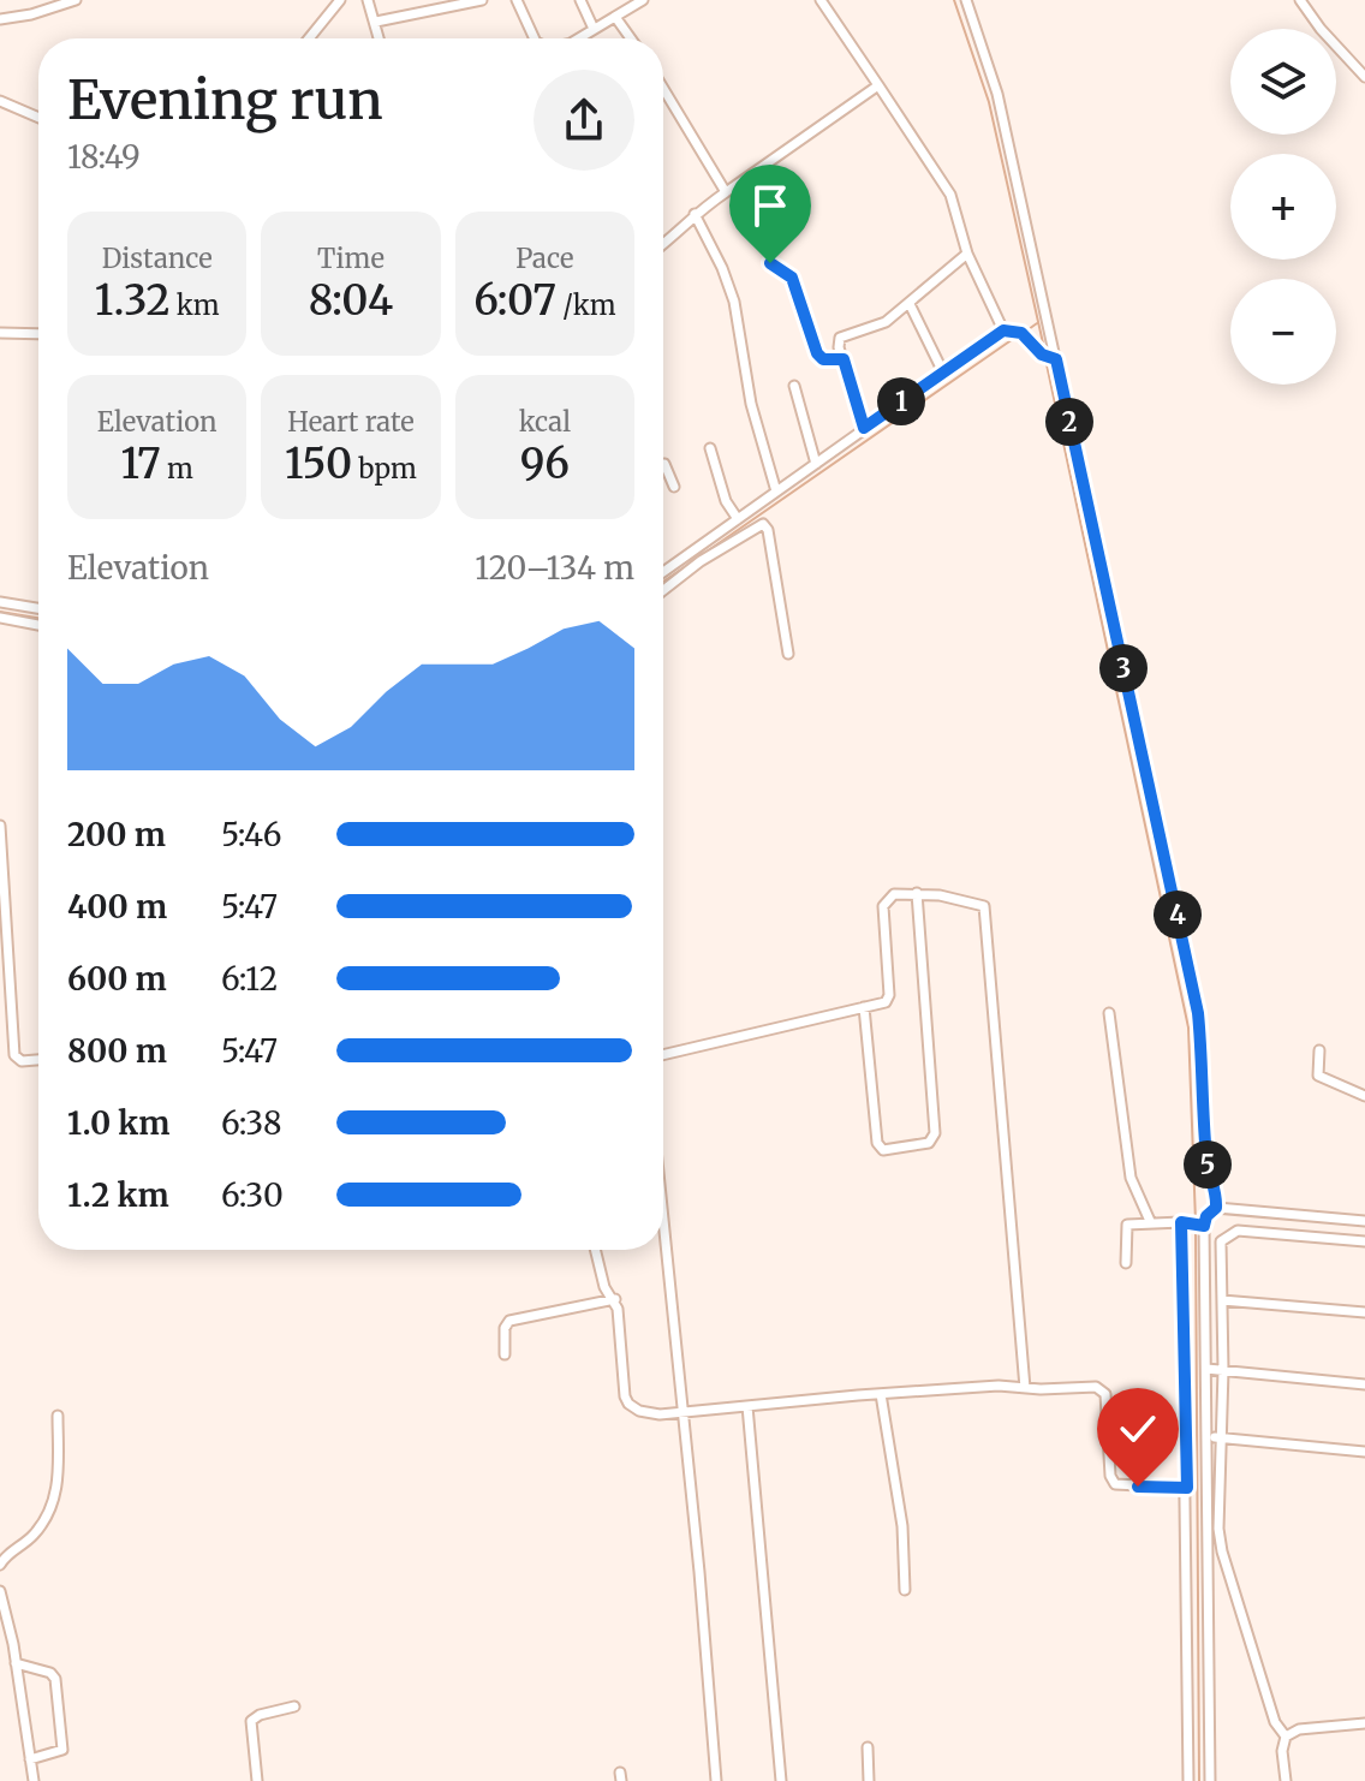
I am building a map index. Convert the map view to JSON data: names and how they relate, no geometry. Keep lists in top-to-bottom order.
{
  "page": {
    "map_buttons": ["+", "−"],
    "heading": ["Evening run", "18:49"],
    "stats": [
      ["Distance", "1.32 km"],
      ["Time", "8:04"],
      ["Pace", "6:07 /km"],
      ["Elevation", "17 m"],
      ["Heart rate", "150 bpm"],
      ["kcal", "96"]
    ],
    "pins": [
      "1",
      "2",
      "3",
      "4",
      "5"
    ],
    "chart": ["Elevation", "120–134 m"],
    "list": [
      {
        "name": "200 m",
        "note": "5:46"
      },
      {
        "name": "400 m",
        "note": "5:47"
      },
      {
        "name": "600 m",
        "note": "6:12"
      },
      {
        "name": "800 m",
        "note": "5:47"
      },
      {
        "name": "1.0 km",
        "note": "6:38"
      },
      {
        "name": "1.2 km",
        "note": "6:30"
      }
    ]
  }
}
